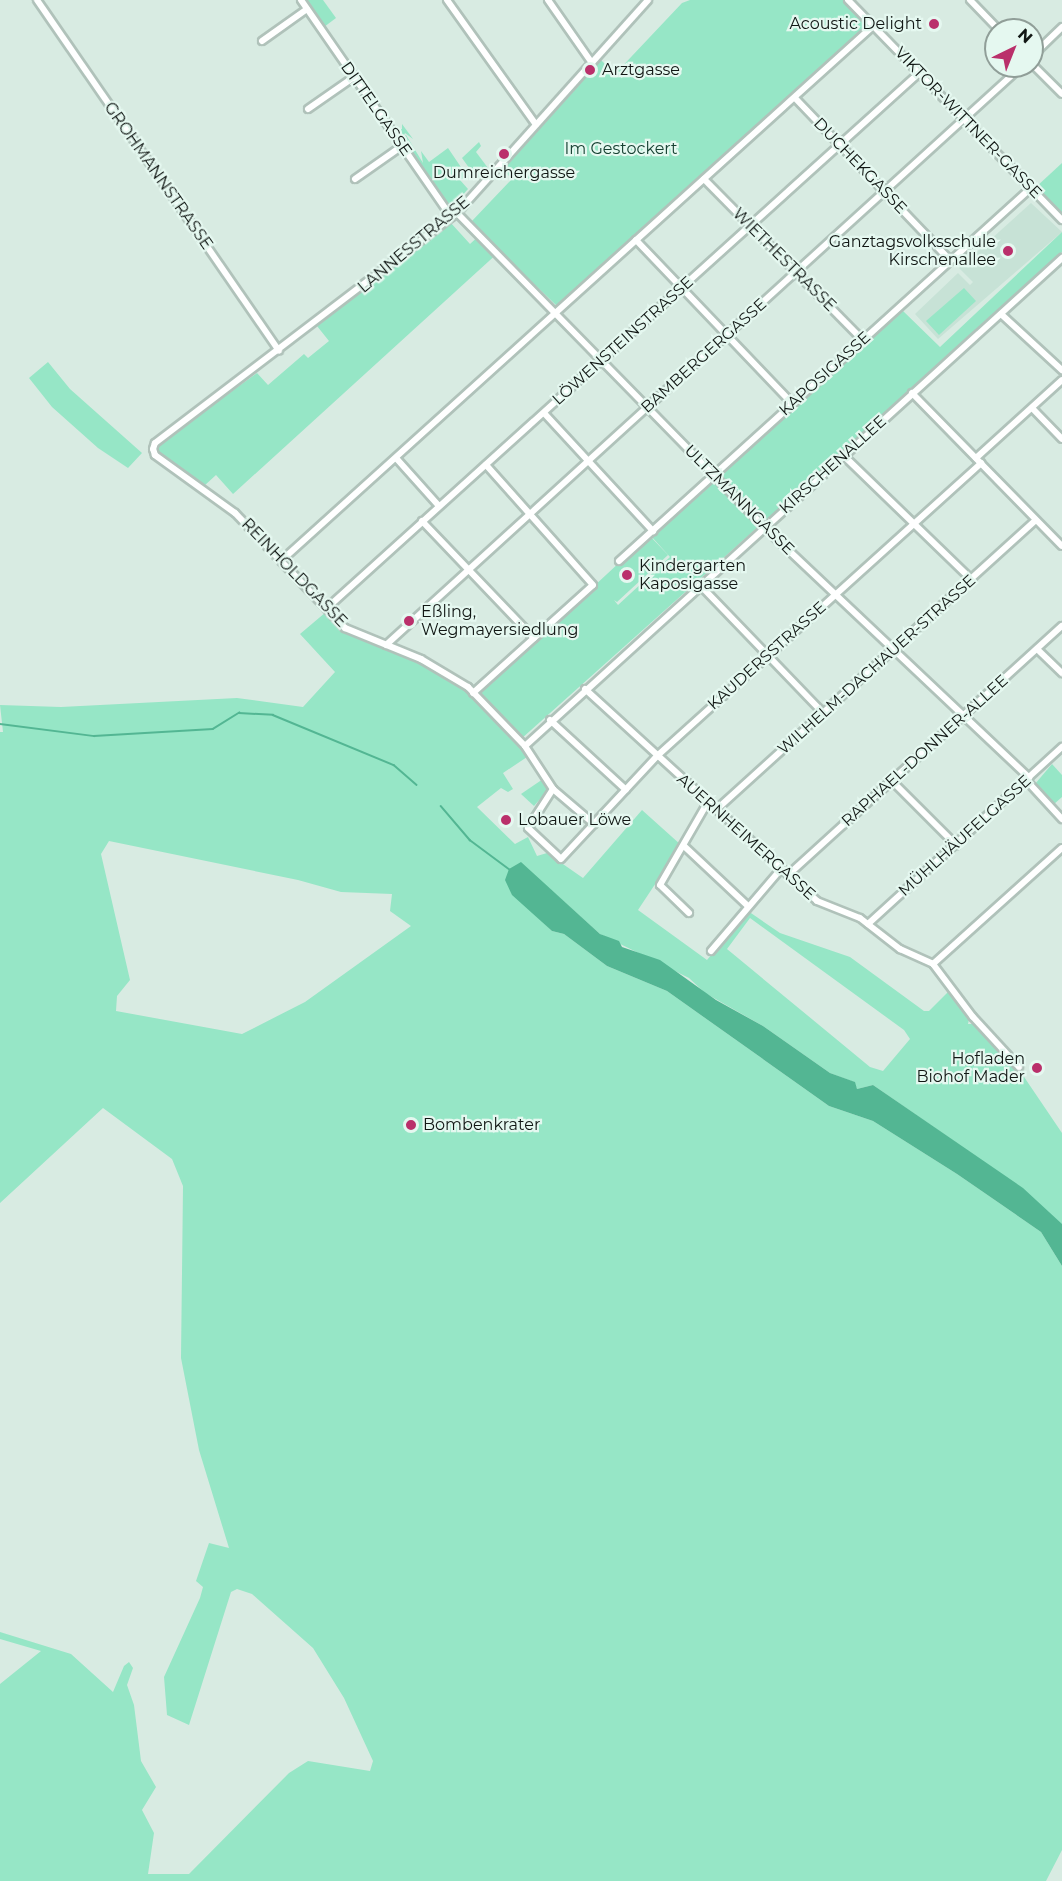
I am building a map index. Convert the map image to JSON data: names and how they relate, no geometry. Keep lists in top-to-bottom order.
{
  "streets": {
    "street": [
      "DITTELGASSE",
      "VIKTOR-WITTNER-GASSE",
      "DUCHEKGASSE",
      "GROHMANNSTRASSE",
      "LANNESSTRASSE",
      "WIETHESTRASSE",
      "LÖWENSTEINSTRASSE",
      "BAMBERGERGASSE",
      "KAPOSIGASSE",
      "KIRSCHENALLEE",
      "ULTZMANNGASSE",
      "REINHOLDGASSE",
      "KAUDERSSTRASSE",
      "WILHELM-DACHAUER-STRASSE",
      "RAPHAEL-DONNER-ALLEE",
      "MÜHLHÄUFELGASSE",
      "AUERNHEIMERGASSE"
    ]
  },
  "crossings": [
    ["DITTELGASSE", "LANNESSTRASSE"],
    ["DITTELGASSE", "ULTZMANNGASSE"],
    ["VIKTOR-WITTNER-GASSE", "LÖWENSTEINSTRASSE"],
    ["VIKTOR-WITTNER-GASSE", "BAMBERGERGASSE"],
    ["VIKTOR-WITTNER-GASSE", "KAPOSIGASSE"],
    ["DUCHEKGASSE", "LÖWENSTEINSTRASSE"],
    ["DUCHEKGASSE", "BAMBERGERGASSE"],
    ["DUCHEKGASSE", "KAPOSIGASSE"],
    ["GROHMANNSTRASSE", "LANNESSTRASSE"],
    ["LANNESSTRASSE", "ULTZMANNGASSE"],
    ["LANNESSTRASSE", "REINHOLDGASSE"],
    ["WIETHESTRASSE", "LÖWENSTEINSTRASSE"],
    ["WIETHESTRASSE", "BAMBERGERGASSE"],
    ["WIETHESTRASSE", "KAPOSIGASSE"],
    ["LÖWENSTEINSTRASSE", "ULTZMANNGASSE"],
    ["LÖWENSTEINSTRASSE", "REINHOLDGASSE"],
    ["BAMBERGERGASSE", "ULTZMANNGASSE"],
    ["BAMBERGERGASSE", "REINHOLDGASSE"],
    ["KAPOSIGASSE", "ULTZMANNGASSE"],
    ["KIRSCHENALLEE", "ULTZMANNGASSE"],
    ["KIRSCHENALLEE", "REINHOLDGASSE"],
    ["KIRSCHENALLEE", "AUERNHEIMERGASSE"],
    ["ULTZMANNGASSE", "KAUDERSSTRASSE"],
    ["ULTZMANNGASSE", "WILHELM-DACHAUER-STRASSE"],
    ["ULTZMANNGASSE", "RAPHAEL-DONNER-ALLEE"],
    ["ULTZMANNGASSE", "MÜHLHÄUFELGASSE"],
    ["REINHOLDGASSE", "KAUDERSSTRASSE"],
    ["KAUDERSSTRASSE", "AUERNHEIMERGASSE"],
    ["WILHELM-DACHAUER-STRASSE", "AUERNHEIMERGASSE"],
    ["RAPHAEL-DONNER-ALLEE", "AUERNHEIMERGASSE"],
    ["MÜHLHÄUFELGASSE", "AUERNHEIMERGASSE"]
  ],
  "parks": ["Im Gestockert"],
  "places": [
    "Acoustic Delight",
    "Arztgasse",
    "Dumreichergasse",
    "Ganztagsvolksschule Kirschenallee",
    "Kindergarten Kaposigasse",
    "Eßling, Wegmayersiedlung",
    "Lobauer Löwe",
    "Hofladen Biohof Mader",
    "Bombenkrater"
  ],
  "north": "top right"
}
